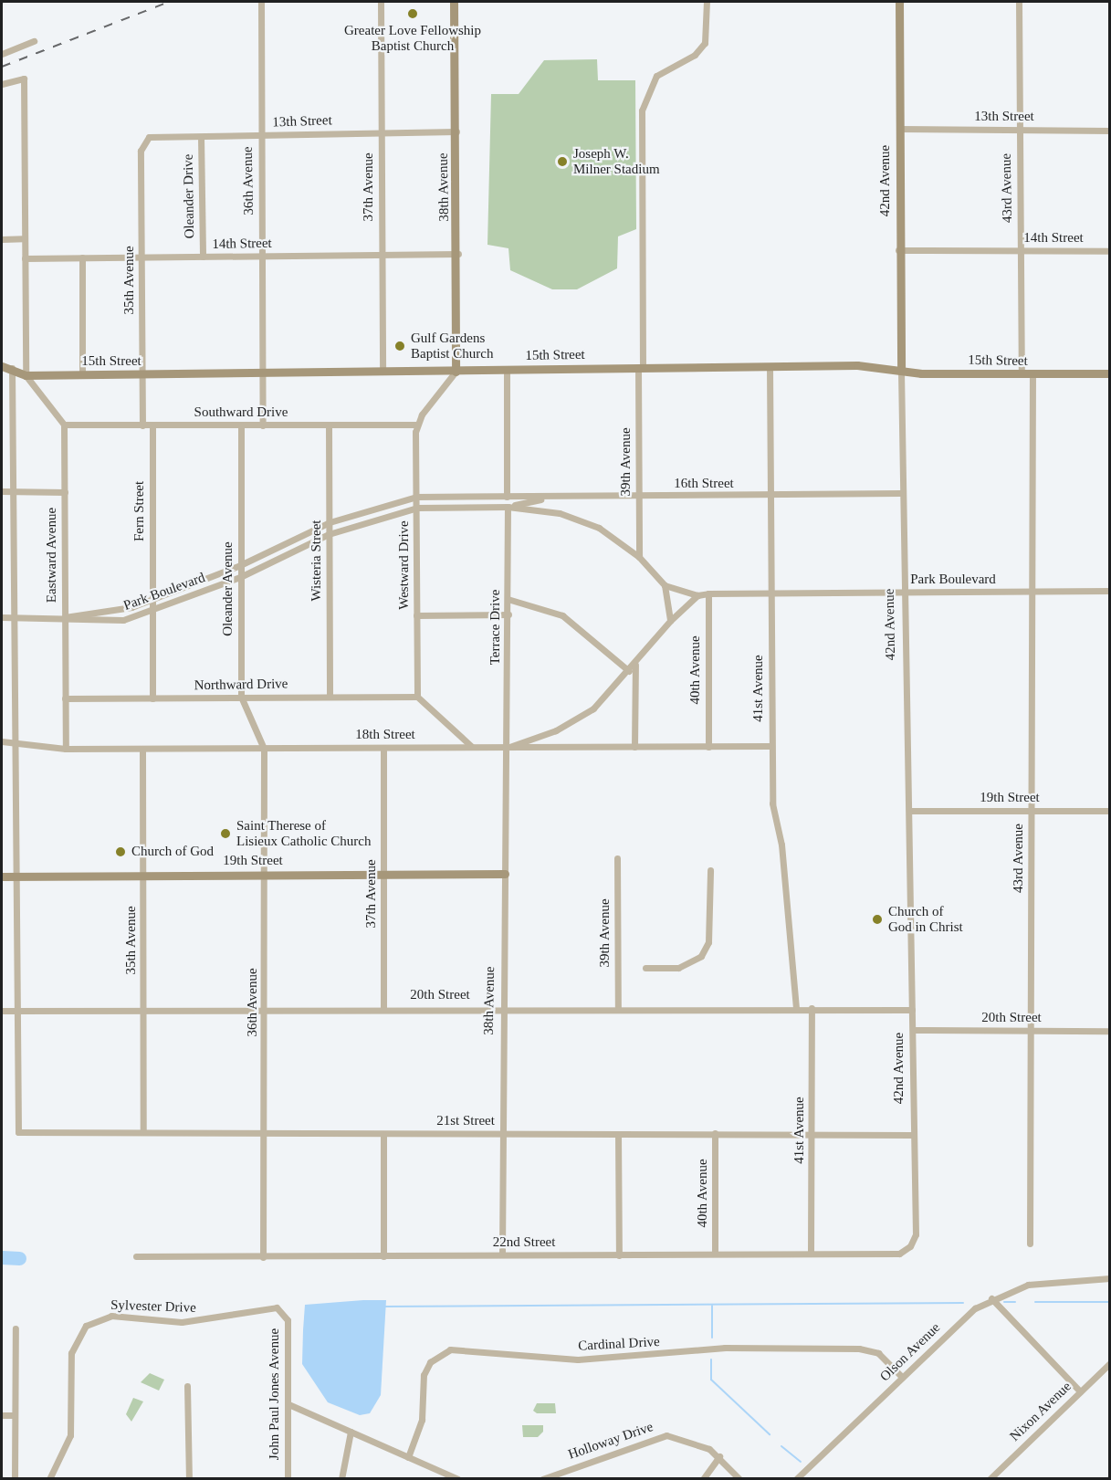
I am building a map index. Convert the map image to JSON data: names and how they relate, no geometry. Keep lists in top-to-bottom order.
{
  "streets": {
    "street": [
      "13th Street",
      "36th Avenue",
      "42nd Avenue",
      "37th Avenue",
      "38th Avenue",
      "43rd Avenue",
      "Oleander Drive",
      "14th Street",
      "35th Avenue",
      "15th Street",
      "Southward Drive",
      "39th Avenue",
      "16th Street",
      "Fern Street",
      "Eastward Avenue",
      "Wisteria Street",
      "Westward Drive",
      "Park Boulevard",
      "Oleander Avenue",
      "Terrace Drive",
      "40th Avenue",
      "Northward Drive",
      "41st Avenue",
      "18th Street",
      "19th Street",
      "20th Street",
      "21st Street",
      "22nd Street",
      "Sylvester Drive",
      "Cardinal Drive",
      "Olson Avenue",
      "John Paul Jones Avenue",
      "Nixon Avenue",
      "Holloway Drive"
    ]
  },
  "crossings": [
    ["13th Street", "36th Avenue"],
    ["13th Street", "42nd Avenue"],
    ["13th Street", "37th Avenue"],
    ["13th Street", "38th Avenue"],
    ["13th Street", "43rd Avenue"],
    ["13th Street", "Oleander Drive"],
    ["13th Street", "35th Avenue"],
    ["36th Avenue", "14th Street"],
    ["36th Avenue", "15th Street"],
    ["36th Avenue", "Southward Drive"],
    ["36th Avenue", "Oleander Avenue"],
    ["36th Avenue", "18th Street"],
    ["36th Avenue", "19th Street"],
    ["36th Avenue", "20th Street"],
    ["36th Avenue", "21st Street"],
    ["36th Avenue", "22nd Street"],
    ["42nd Avenue", "14th Street"],
    ["42nd Avenue", "15th Street"],
    ["42nd Avenue", "16th Street"],
    ["42nd Avenue", "Park Boulevard"],
    ["42nd Avenue", "19th Street"],
    ["42nd Avenue", "20th Street"],
    ["42nd Avenue", "21st Street"],
    ["42nd Avenue", "22nd Street"],
    ["37th Avenue", "14th Street"],
    ["37th Avenue", "15th Street"],
    ["37th Avenue", "18th Street"],
    ["37th Avenue", "19th Street"],
    ["37th Avenue", "20th Street"],
    ["38th Avenue", "14th Street"],
    ["38th Avenue", "15th Street"],
    ["38th Avenue", "Terrace Drive"],
    ["38th Avenue", "18th Street"],
    ["38th Avenue", "19th Street"],
    ["38th Avenue", "20th Street"],
    ["38th Avenue", "21st Street"],
    ["38th Avenue", "22nd Street"],
    ["43rd Avenue", "14th Street"],
    ["43rd Avenue", "15th Street"],
    ["43rd Avenue", "Park Boulevard"],
    ["43rd Avenue", "19th Street"],
    ["43rd Avenue", "20th Street"],
    ["Oleander Drive", "14th Street"],
    ["14th Street", "35th Avenue"],
    ["35th Avenue", "15th Street"],
    ["35th Avenue", "Southward Drive"],
    ["35th Avenue", "18th Street"],
    ["35th Avenue", "19th Street"],
    ["35th Avenue", "20th Street"],
    ["35th Avenue", "21st Street"],
    ["15th Street", "39th Avenue"],
    ["15th Street", "41st Avenue"],
    ["Southward Drive", "Fern Street"],
    ["Southward Drive", "Eastward Avenue"],
    ["Southward Drive", "Wisteria Street"],
    ["Southward Drive", "Westward Drive"],
    ["Southward Drive", "Oleander Avenue"],
    ["39th Avenue", "16th Street"],
    ["39th Avenue", "Park Boulevard"],
    ["39th Avenue", "20th Street"],
    ["16th Street", "Park Boulevard"],
    ["16th Street", "41st Avenue"],
    ["Fern Street", "Park Boulevard"],
    ["Eastward Avenue", "Park Boulevard"],
    ["Eastward Avenue", "Northward Drive"],
    ["Eastward Avenue", "18th Street"],
    ["Wisteria Street", "Park Boulevard"],
    ["Wisteria Street", "Northward Drive"],
    ["Westward Drive", "Park Boulevard"],
    ["Westward Drive", "Northward Drive"],
    ["Park Boulevard", "Oleander Avenue"],
    ["Park Boulevard", "Terrace Drive"],
    ["Park Boulevard", "40th Avenue"],
    ["Park Boulevard", "41st Avenue"],
    ["Oleander Avenue", "Northward Drive"],
    ["Oleander Avenue", "18th Street"],
    ["Terrace Drive", "18th Street"],
    ["40th Avenue", "18th Street"],
    ["40th Avenue", "21st Street"],
    ["40th Avenue", "22nd Street"],
    ["41st Avenue", "18th Street"],
    ["41st Avenue", "20th Street"],
    ["41st Avenue", "21st Street"],
    ["41st Avenue", "22nd Street"],
    ["20th Street", "21st Street"],
    ["Sylvester Drive", "John Paul Jones Avenue"],
    ["Cardinal Drive", "Olson Avenue"]
  ],
  "places": [
    "Greater Love Fellowship Baptist Church",
    "Joseph W. Milner Stadium",
    "Gulf Gardens Baptist Church",
    "Saint Therese of Lisieux Catholic Church",
    "Church of God",
    "Church of God in Christ"
  ]
}
